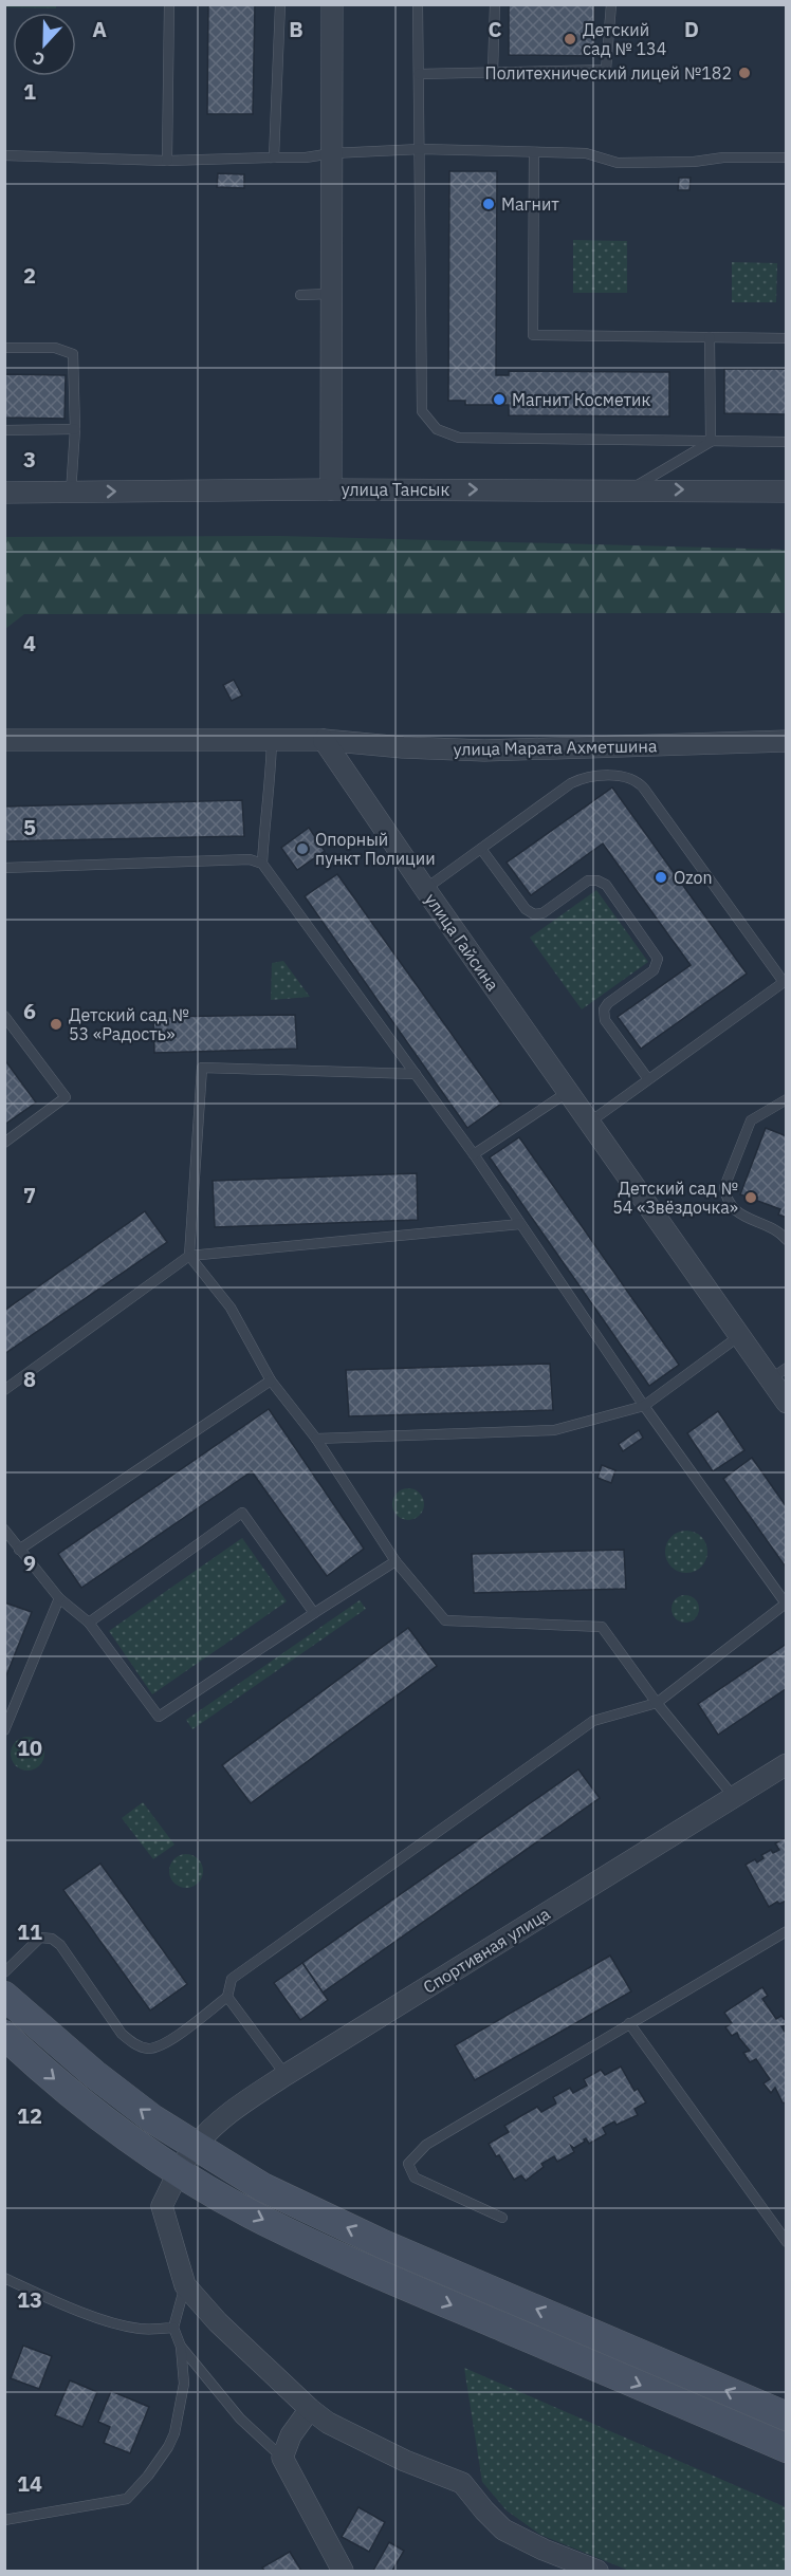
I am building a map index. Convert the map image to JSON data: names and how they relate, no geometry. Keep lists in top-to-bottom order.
{
  "streets": {
    "street": [
      "улица Тансык",
      "улица Марата Ахметшина",
      "улица Гайсина",
      "Спортивная улица"
    ]
  },
  "crossings": [
    ["улица Марата Ахметшина", "улица Гайсина"]
  ],
  "one_way": ["улица Тансык"],
  "places": [
    "Детский сад № 134",
    "Политехнический лицей №182",
    "Магнит",
    "Магнит Косметик",
    "Опорный пункт Полиции",
    "Ozon",
    "Детский сад № 53 «Радость»",
    "Детский сад № 54 «Звёздочка»"
  ],
  "north": "bottom",
  "grid": {
    "columns": [
      "A",
      "B",
      "C",
      "D"
    ],
    "rows": [
      "1",
      "2",
      "3",
      "4",
      "5",
      "6",
      "7",
      "8",
      "9",
      "10",
      "11",
      "12",
      "13",
      "14"
    ]
  }
}
